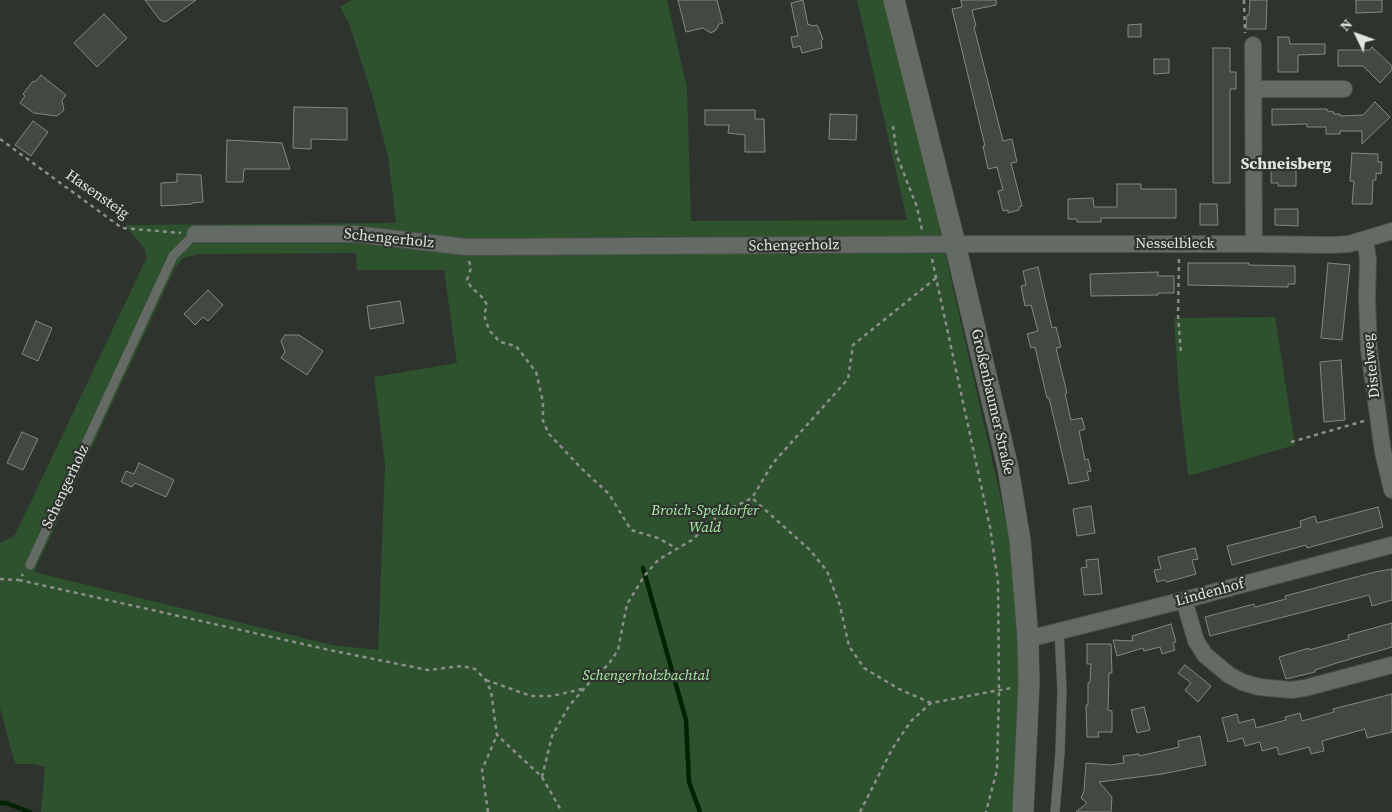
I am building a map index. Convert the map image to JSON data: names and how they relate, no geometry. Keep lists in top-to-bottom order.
{
  "streets": {
    "street": [
      "Schengerholz",
      "Nesselbleck",
      "Distelweg",
      "Großenbaumer Straße",
      "Lindenhof"
    ],
    "path": ["Hasensteig"]
  },
  "crossings": [
    ["Hasensteig", "Schengerholz"],
    ["Schengerholz", "Nesselbleck"],
    ["Schengerholz", "Großenbaumer Straße"],
    ["Nesselbleck", "Distelweg"],
    ["Nesselbleck", "Großenbaumer Straße"],
    ["Großenbaumer Straße", "Lindenhof"]
  ],
  "districts": ["Schneisberg"],
  "parks": ["Broich-Speldorfer Wald", "Schengerholzbachtal"],
  "north": "top left"
}
